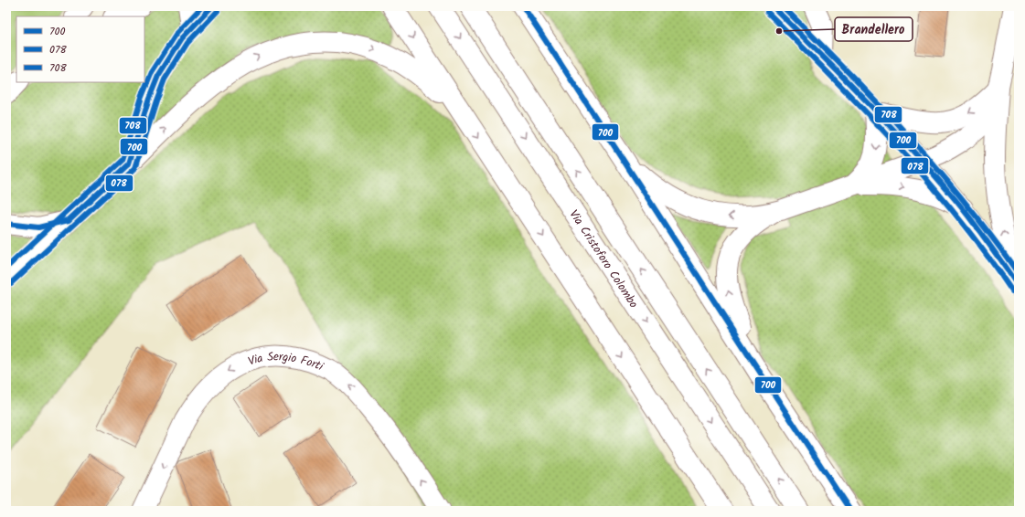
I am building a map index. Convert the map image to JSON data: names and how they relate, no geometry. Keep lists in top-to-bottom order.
{
  "streets": {
    "main road": ["Via Cristoforo Colombo", "Via Sergio Forti"]
  },
  "places": ["Brandellero"],
  "lines": ["transit line 700", "transit line 708", "transit line 078"],
  "legend": ["700", "078", "708"]
}
